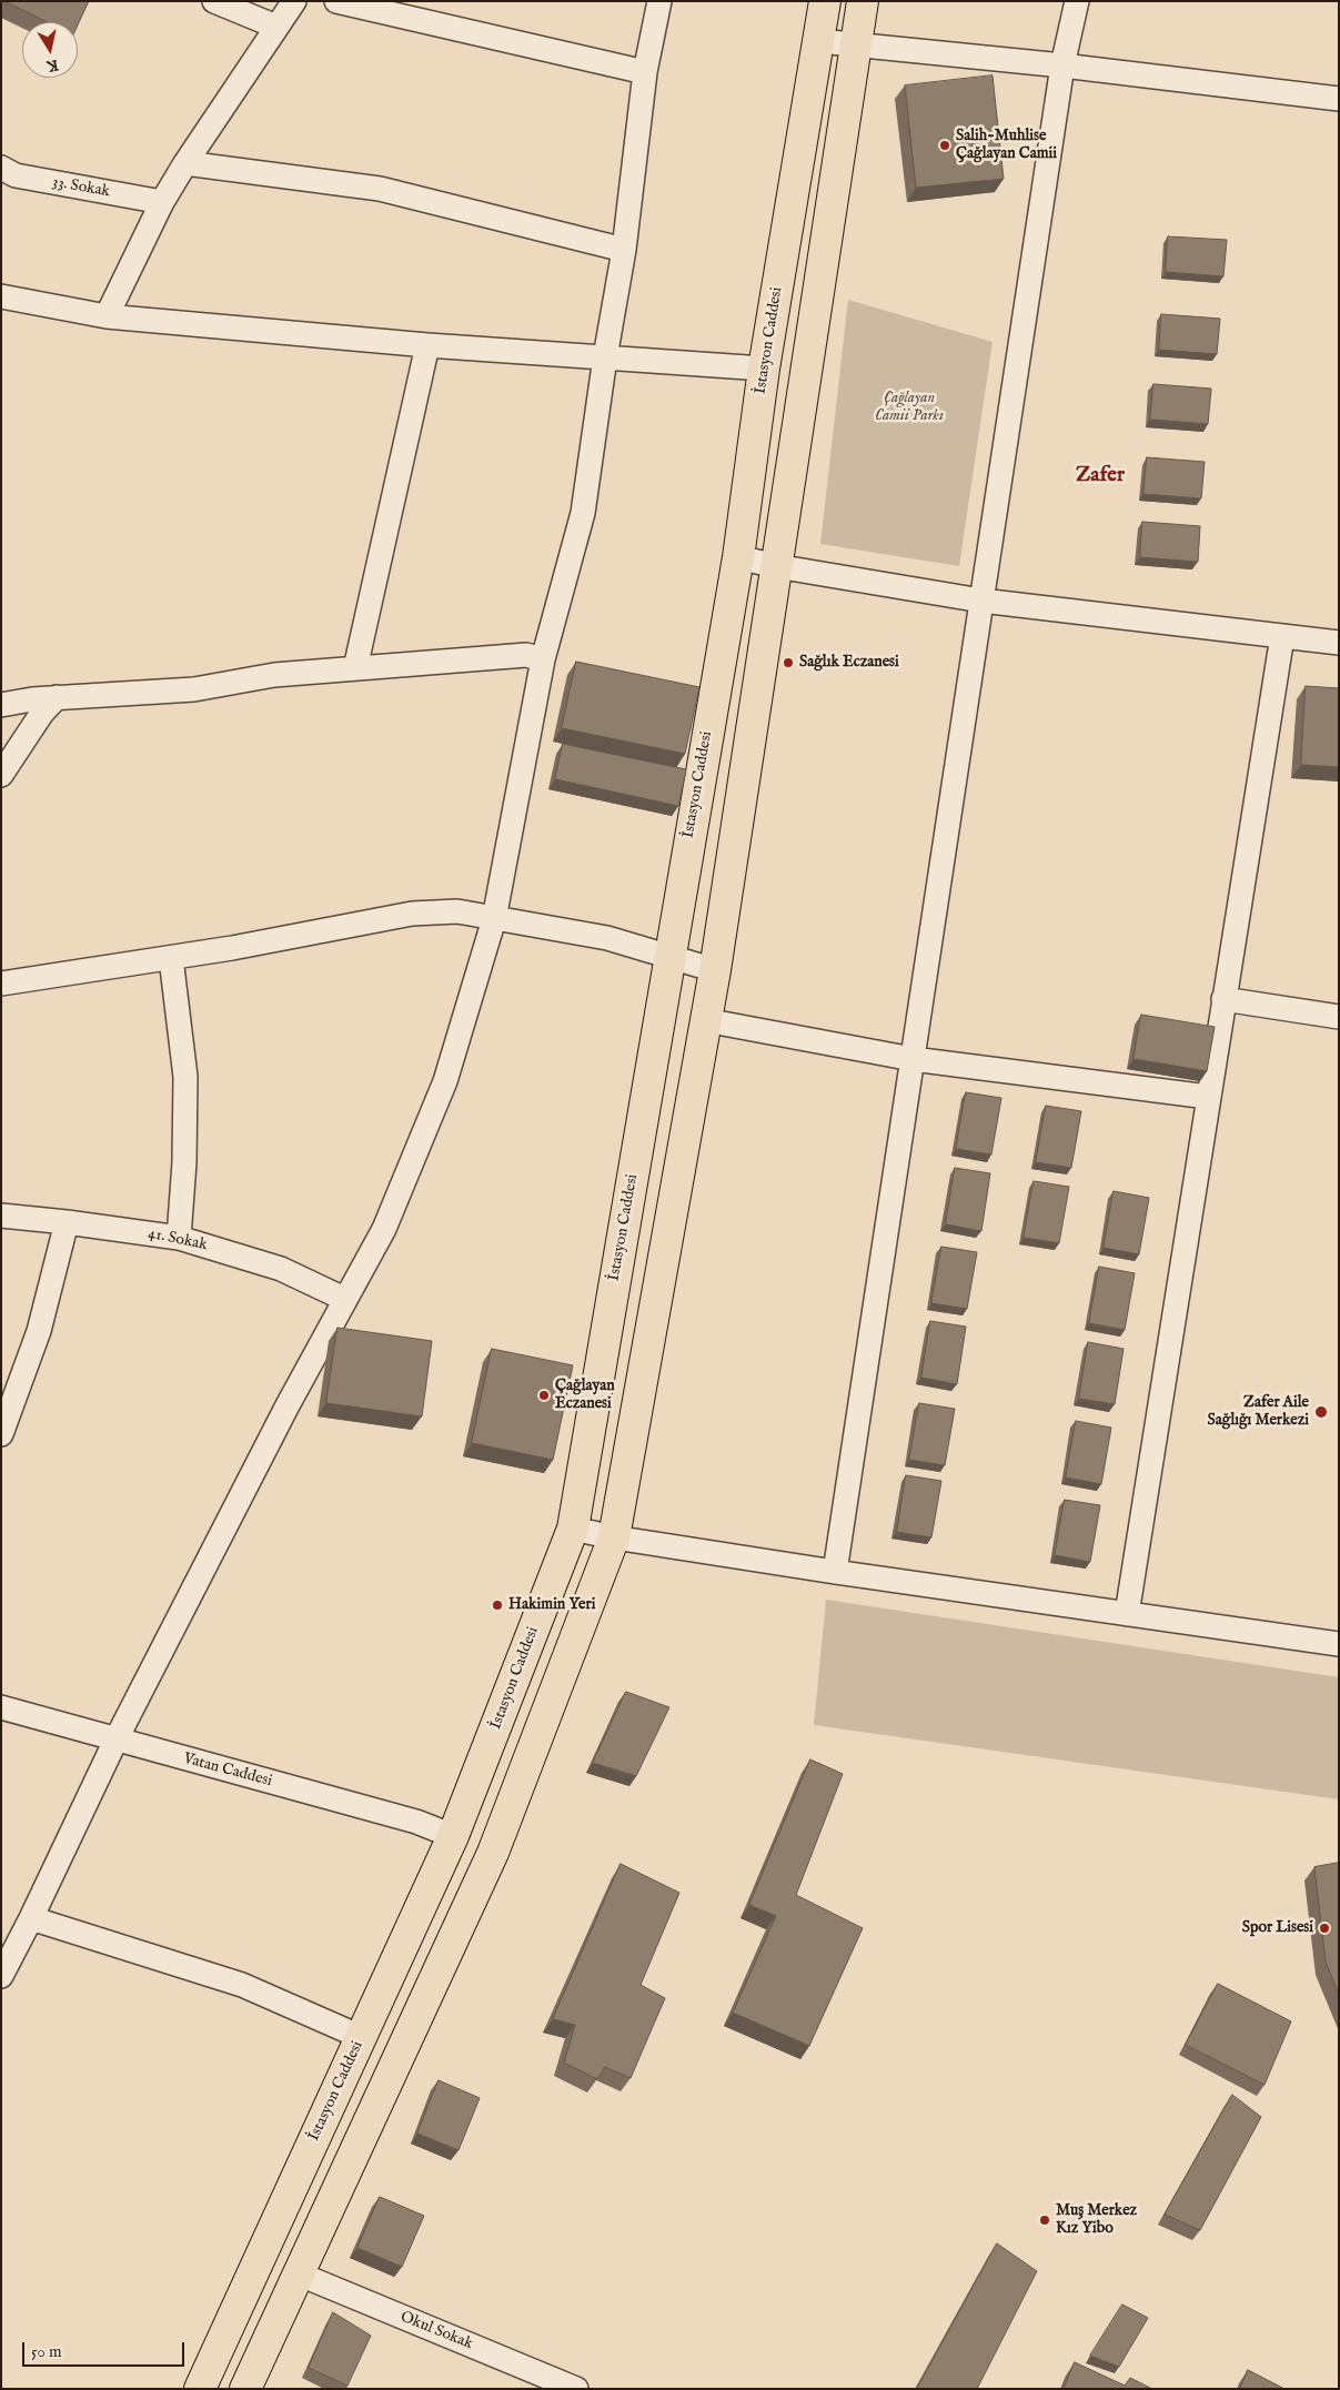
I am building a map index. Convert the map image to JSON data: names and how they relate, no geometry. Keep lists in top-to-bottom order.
{
  "streets": {
    "main road": ["İstasyon Caddesi"],
    "street": [
      "33. Sokak",
      "41. Sokak",
      "Vatan Caddesi",
      "Okul Sokak"
    ]
  },
  "crossings": [
    ["İstasyon Caddesi", "Vatan Caddesi"]
  ],
  "districts": ["Zafer"],
  "parks": ["Çağlayan Camii Parkı"],
  "places": [
    "Salih-Muhlise Çağlayan Camii",
    "Sağlık Eczanesi",
    "Çağlayan Eczanesi",
    "Zafer Aile Sağlığı Merkezi",
    "Hakimin Yeri",
    "Spor Lisesi",
    "Muş Merkez Kız Yibo"
  ],
  "scale_bar": "50 m",
  "north": "bottom"
}
